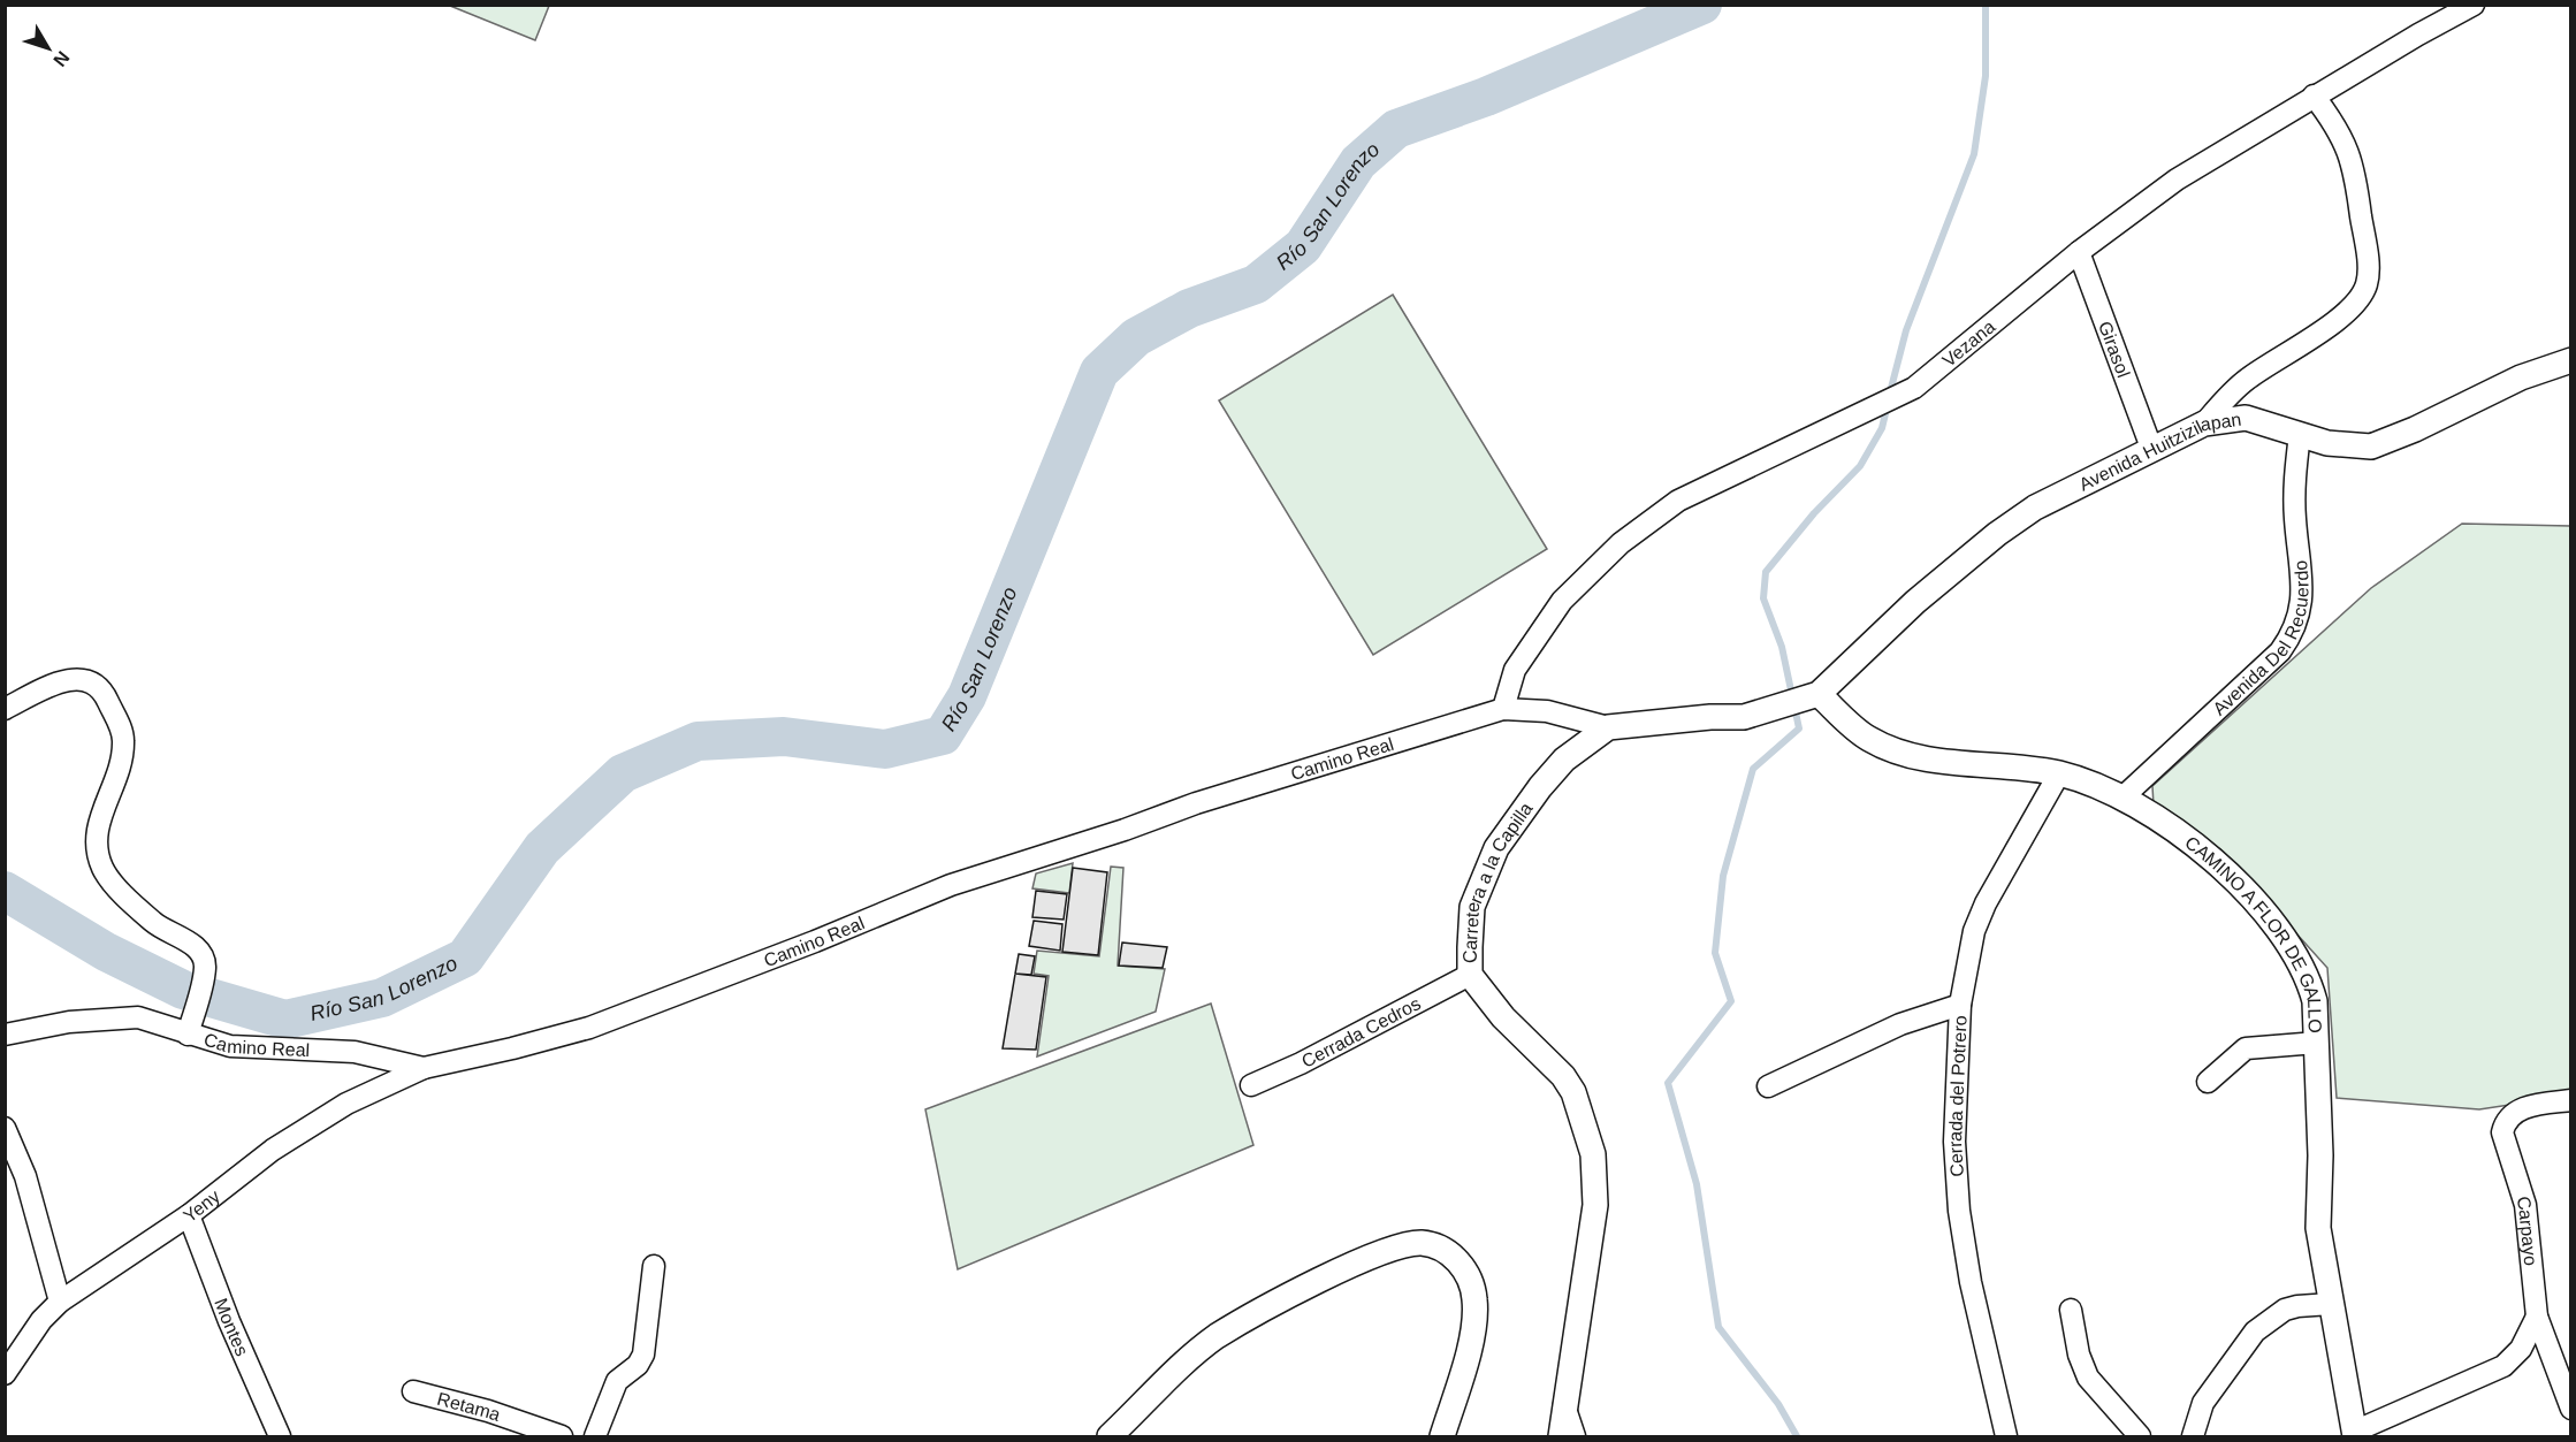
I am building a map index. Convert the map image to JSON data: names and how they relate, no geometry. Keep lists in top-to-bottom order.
{
  "streets": {
    "street": [
      "Vezana",
      "Girasol",
      "Avenida Huitzizilapan",
      "Avenida Del Recuerdo",
      "Camino Real",
      "Carretera a la Capilla",
      "CAMINO A FLOR DE GALLO",
      "Cerrada Cedros",
      "Cerrada del Potrero",
      "Yeny",
      "Carpayo",
      "Montes",
      "Retama"
    ]
  },
  "crossings": [
    ["Vezana", "Girasol"],
    ["Vezana", "Camino Real"],
    ["Girasol", "Avenida Huitzizilapan"],
    ["Avenida Huitzizilapan", "Avenida Del Recuerdo"],
    ["Avenida Huitzizilapan", "Carretera a la Capilla"],
    ["Avenida Huitzizilapan", "CAMINO A FLOR DE GALLO"],
    ["Avenida Del Recuerdo", "CAMINO A FLOR DE GALLO"],
    ["Camino Real", "Carretera a la Capilla"],
    ["Camino Real", "Yeny"],
    ["Carretera a la Capilla", "CAMINO A FLOR DE GALLO"],
    ["Carretera a la Capilla", "Cerrada Cedros"],
    ["CAMINO A FLOR DE GALLO", "Cerrada del Potrero"],
    ["Yeny", "Montes"]
  ],
  "water": ["Río San Lorenzo"],
  "north": "bottom right"
}
